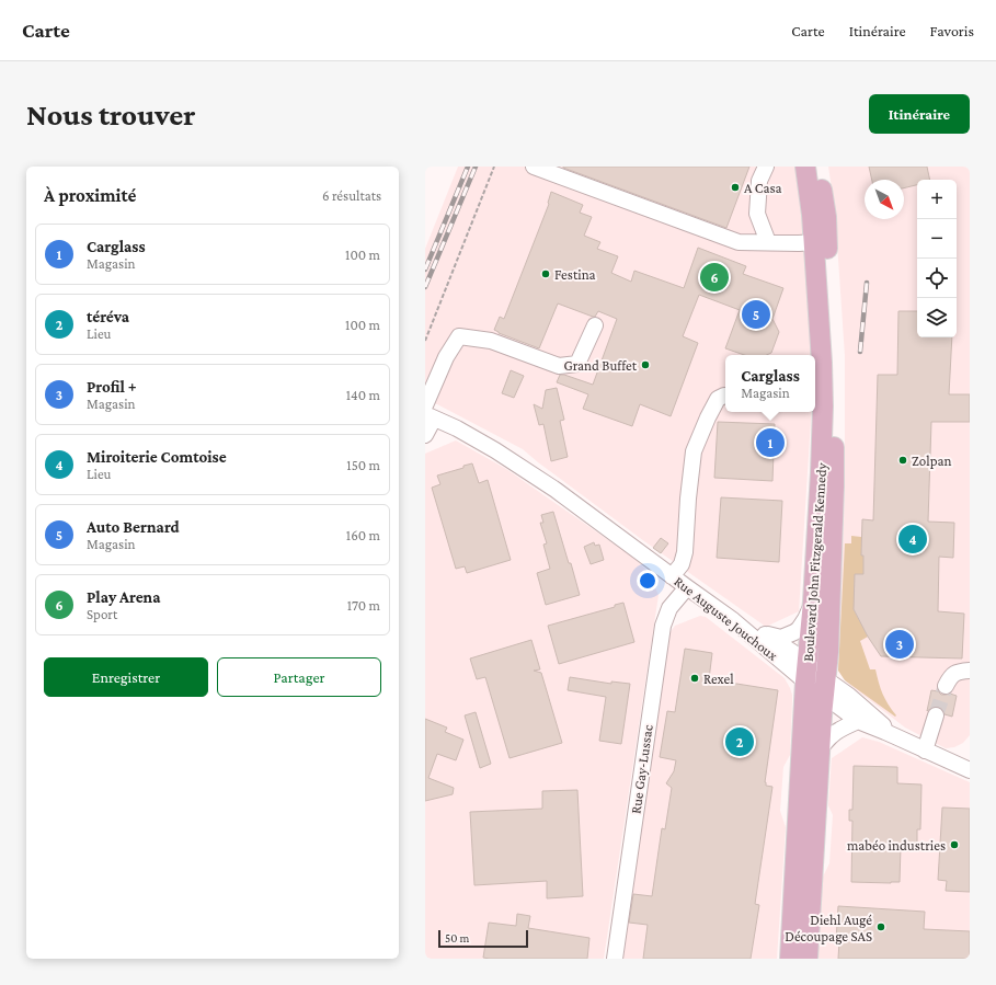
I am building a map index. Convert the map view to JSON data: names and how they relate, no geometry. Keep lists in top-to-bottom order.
{
  "streets": {
    "main road": ["Boulevard John Fitzgerald Kennedy"],
    "street": ["Rue Auguste Jouchoux", "Rue Gay-Lussac"]
  },
  "crossings": [
    ["Boulevard John Fitzgerald Kennedy", "Rue Auguste Jouchoux"],
    ["Rue Auguste Jouchoux", "Rue Gay-Lussac"]
  ],
  "places": [
    "A Casa",
    "Festina",
    "Grand Buffet",
    "Zolpan",
    "Rexel",
    "mabéo industries",
    "Diehl Augé Découpage SAS"
  ],
  "scale_bar": "50 m",
  "north": "bottom right",
  "page": {
    "header": "Carte",
    "nav": ["Carte", "Itinéraire", "Favoris"],
    "buttons": [
      "Itinéraire",
      ["Enregistrer", "Partager"]
    ],
    "title": "Nous trouver",
    "heading": ["À proximité", "6 résultats"],
    "map_buttons": ["+", "−"],
    "list": [
      {
        "mark": "1",
        "name": "Carglass",
        "note": "Magasin",
        "value": "100 m"
      },
      {
        "mark": "2",
        "name": "téréva",
        "note": "Lieu",
        "value": "100 m"
      },
      {
        "mark": "3",
        "name": "Profil +",
        "note": "Magasin",
        "value": "140 m"
      },
      {
        "mark": "4",
        "name": "Miroiterie Comtoise",
        "note": "Lieu",
        "value": "150 m"
      },
      {
        "mark": "5",
        "name": "Auto Bernard",
        "note": "Magasin",
        "value": "160 m"
      },
      {
        "mark": "6",
        "name": "Play Arena",
        "note": "Sport",
        "value": "170 m"
      }
    ],
    "pins": [
      "6",
      "5",
      "1",
      "4",
      "3",
      "2"
    ],
    "popup": ["Carglass", "Magasin"],
    "scale": "50 m"
  }
}
